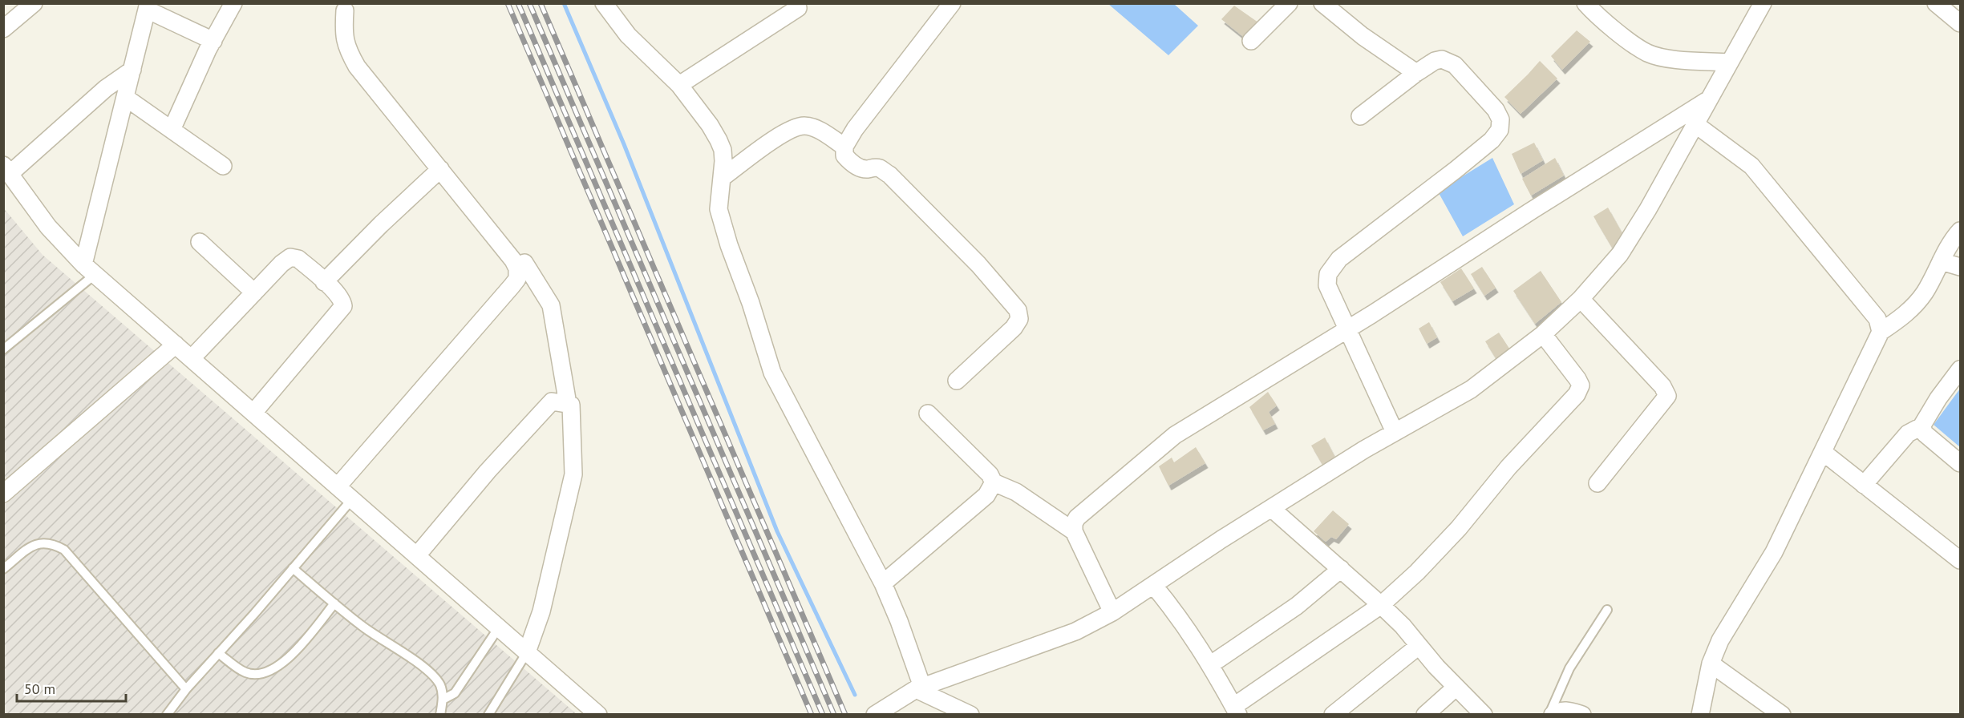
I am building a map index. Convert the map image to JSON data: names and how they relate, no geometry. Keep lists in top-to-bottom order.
{
  "scale_bar": "50 m"
}
